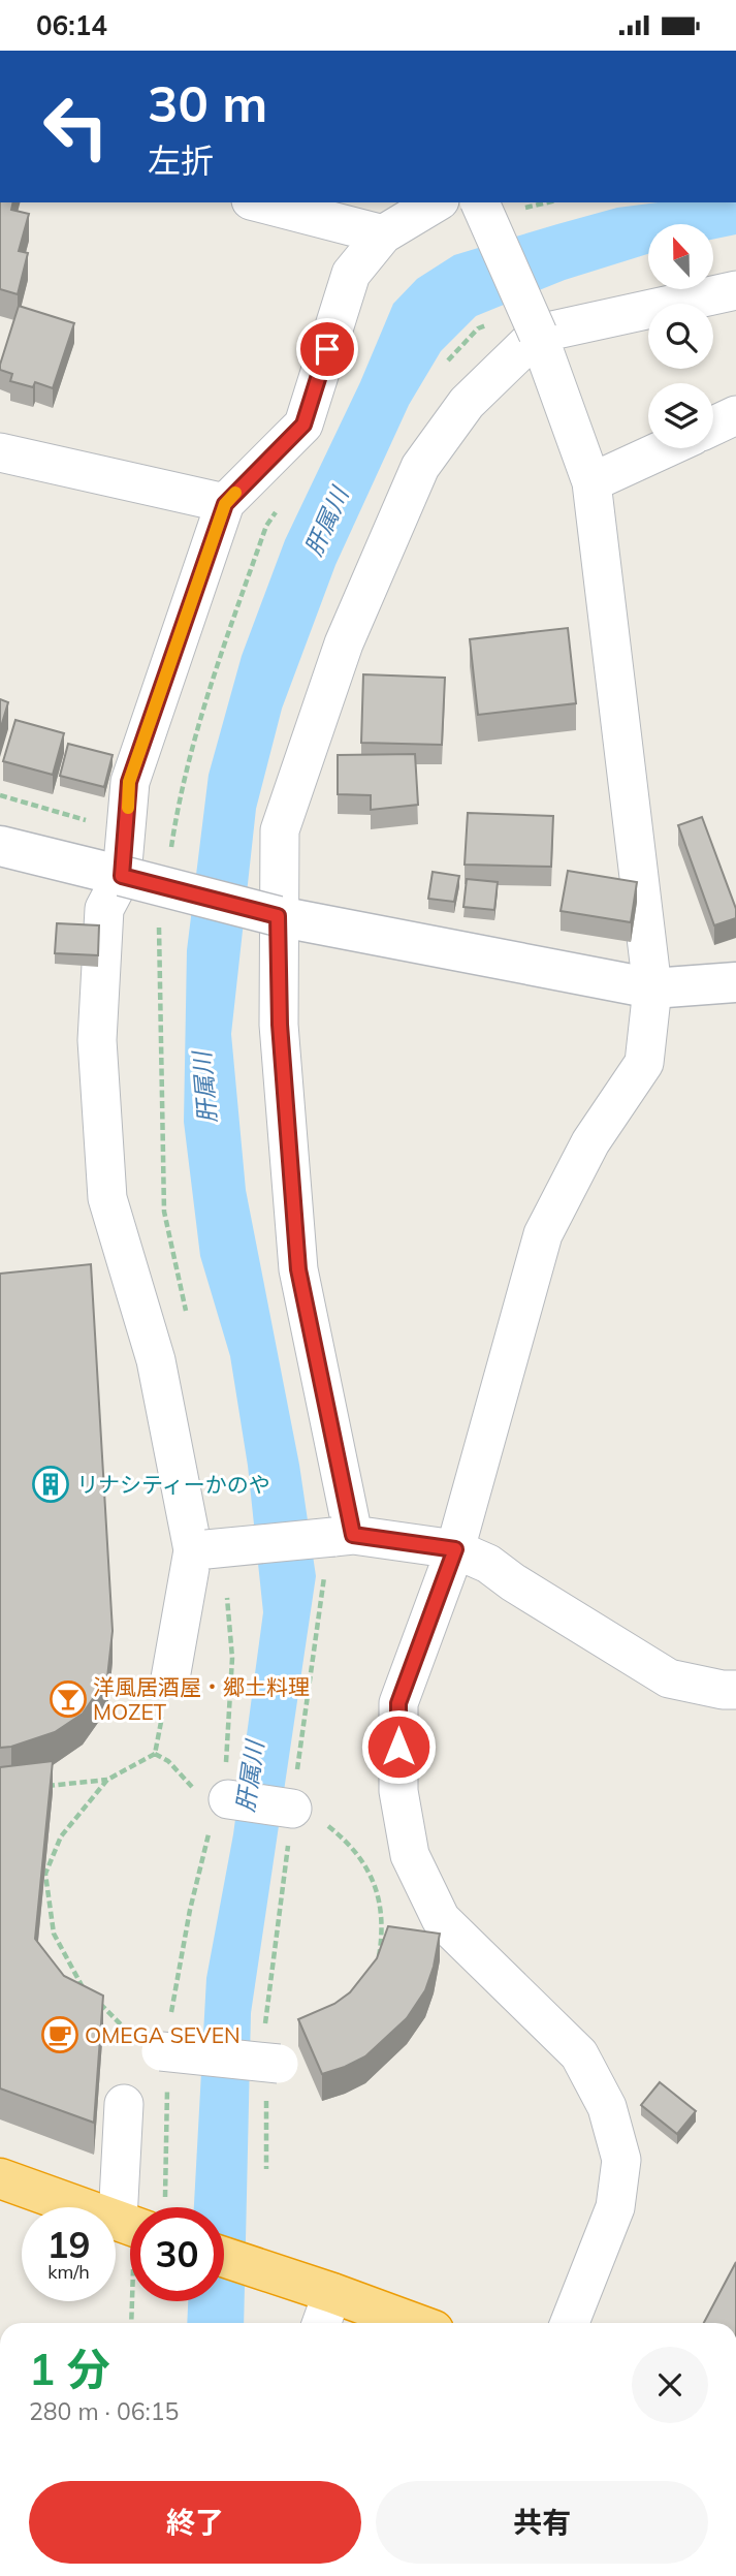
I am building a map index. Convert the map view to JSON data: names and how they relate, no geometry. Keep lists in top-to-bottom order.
{
  "water": ["肝属川"],
  "places": {
    "building": ["リナシティーかのや"],
    "bar": ["洋風居酒屋・郷土料理 MOZET"],
    "cafe": ["OMEGA SEVEN"]
  },
  "north": "top",
  "page": {
    "status": "06:14",
    "turn": ["30 m", "左折"],
    "speed": "19 km/h",
    "limit": "30",
    "heading": ["1 分", "280 m · 06:15"],
    "buttons": ["終了", "共有"]
  }
}
